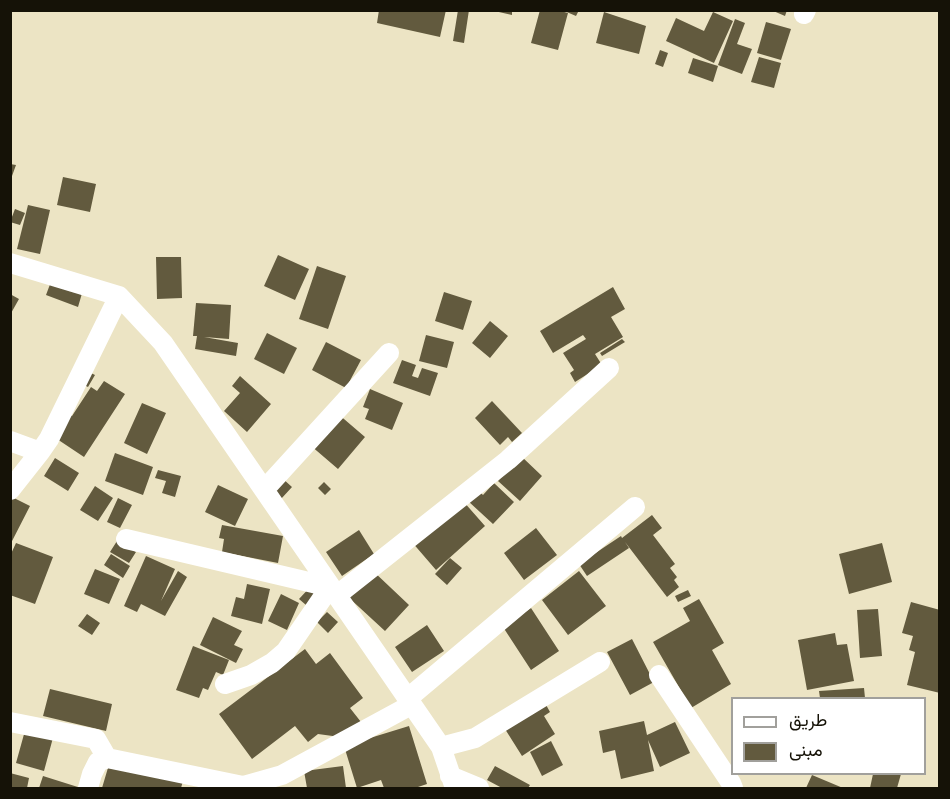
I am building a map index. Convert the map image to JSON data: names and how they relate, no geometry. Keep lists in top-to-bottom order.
{
  "legend": ["طريق", "مبنى"]
}
